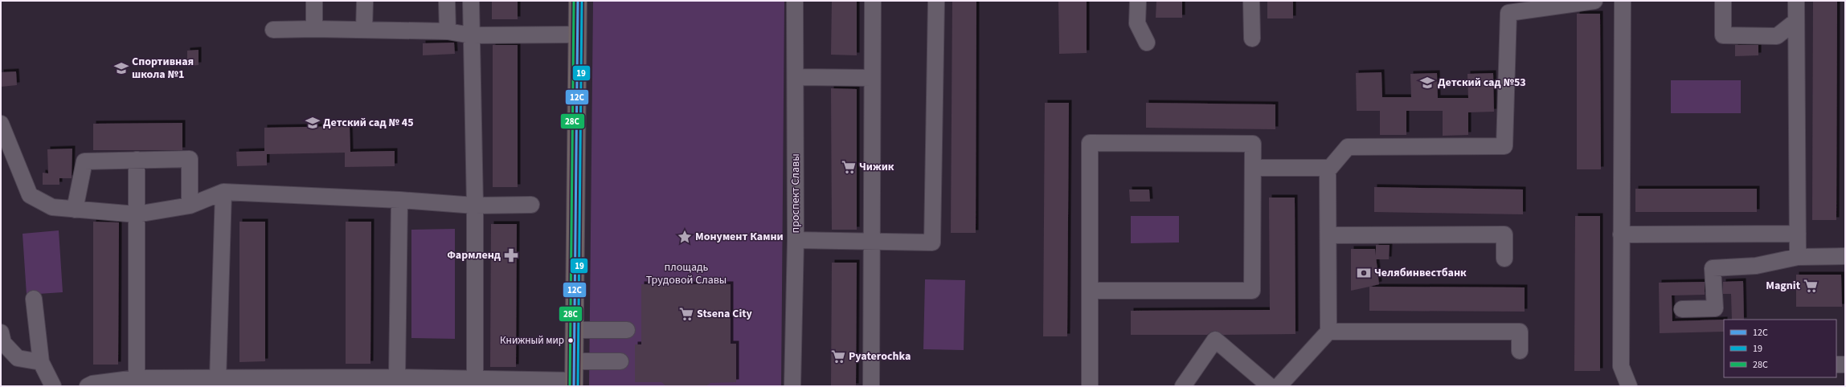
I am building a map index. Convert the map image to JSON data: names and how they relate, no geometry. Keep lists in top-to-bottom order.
{
  "streets": {
    "street": ["проспект Славы"]
  },
  "parks": ["площадь Трудовой Славы"],
  "places": {
    "school or university": ["Спортивная школа №1", "Детский сад №53", "Детский сад № 45"],
    "supermarket": [
      "Чижик",
      "Magnit",
      "Stsena City",
      "Pyaterochka"
    ],
    "place": ["Монумент Камни"],
    "pharmacy": ["Фармленд"],
    "bank": ["Челябинвестбанк"],
    "other": ["Книжный мир"]
  },
  "lines": ["transit line 12С", "transit line 19", "transit line 28С"],
  "legend": ["12С", "19", "28С"]
}
